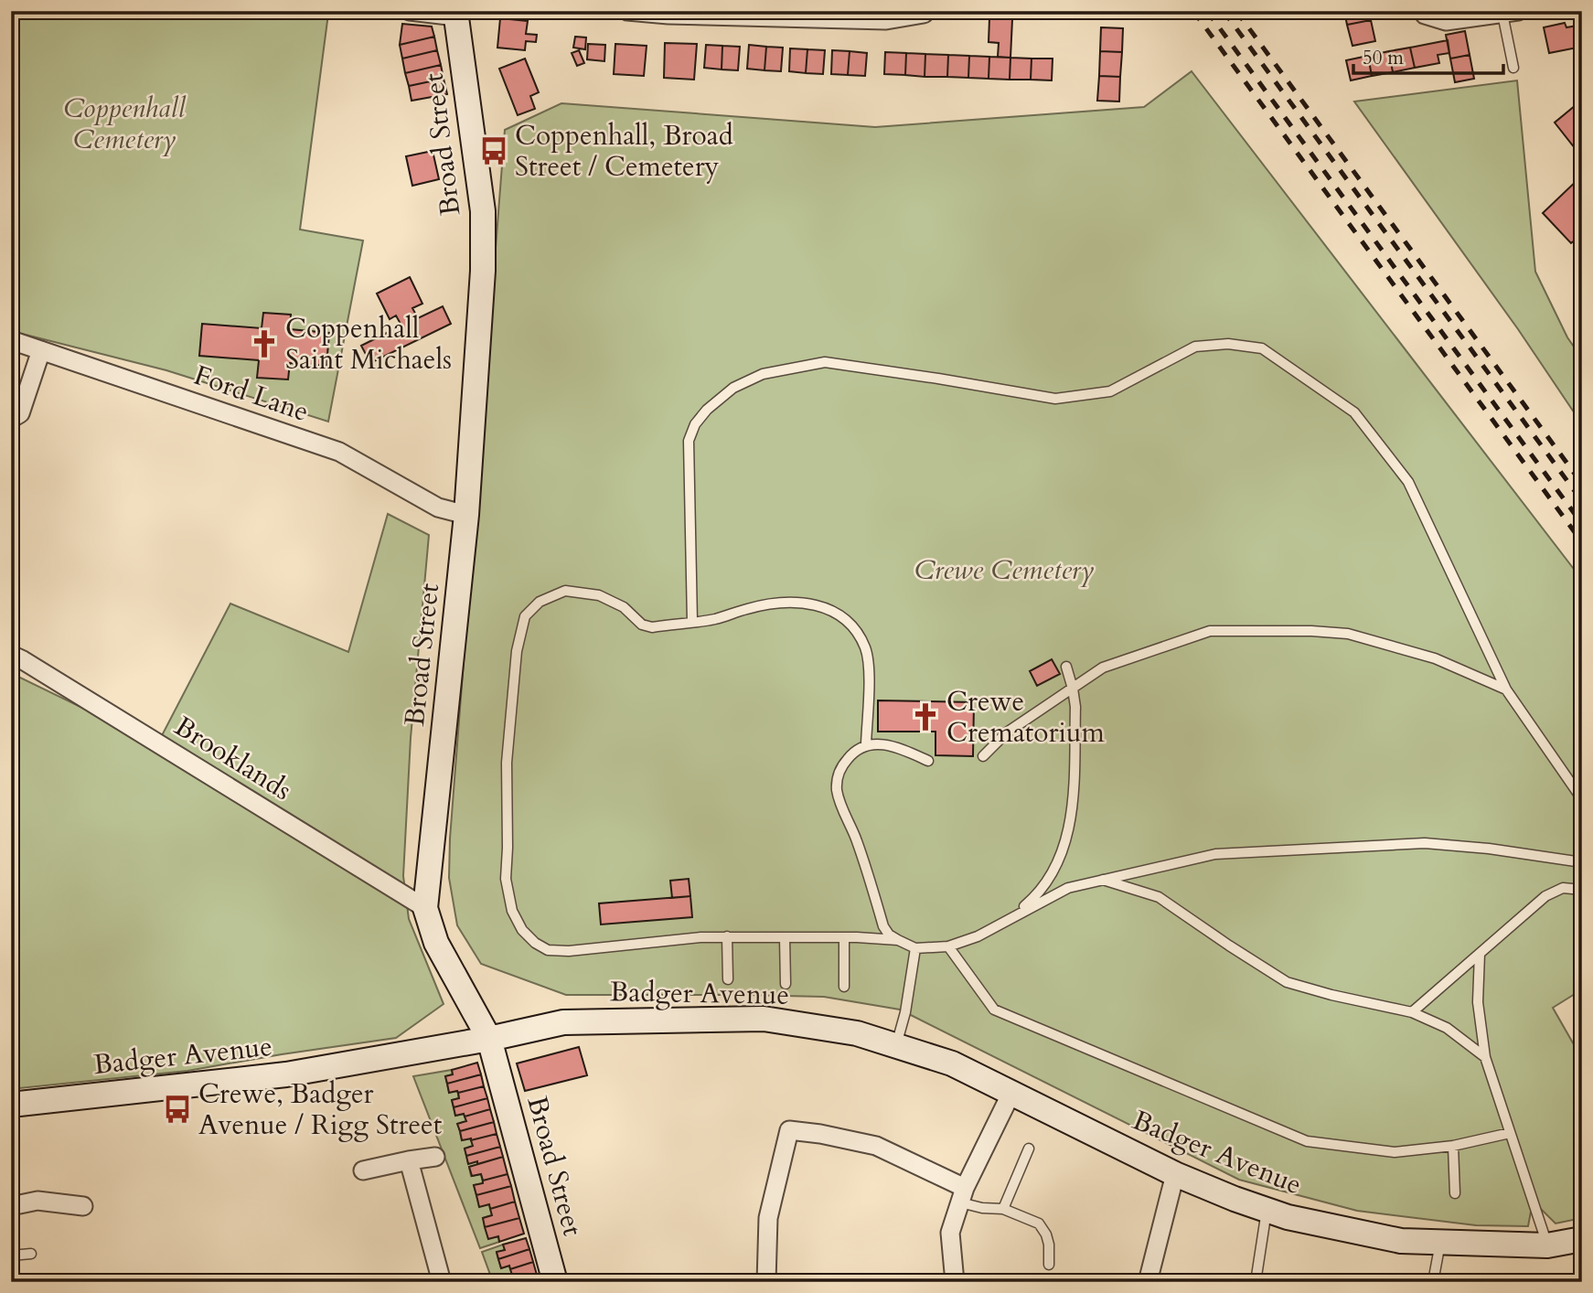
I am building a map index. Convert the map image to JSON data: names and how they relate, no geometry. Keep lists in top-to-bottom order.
{
  "streets": {
    "street": [
      "Broad Street",
      "Ford Lane",
      "Brooklands",
      "Badger Avenue"
    ]
  },
  "crossings": [
    ["Broad Street", "Ford Lane"],
    ["Broad Street", "Brooklands"],
    ["Broad Street", "Badger Avenue"]
  ],
  "parks": ["Coppenhall Cemetery", "Crewe Cemetery"],
  "places": {
    "bus stop": ["Coppenhall, Broad Street / Cemetery", "Crewe, Badger Avenue / Rigg Street"],
    "church": ["Coppenhall Saint Michaels", "Crewe Crematorium"]
  },
  "scale_bar": "50 m"
}
